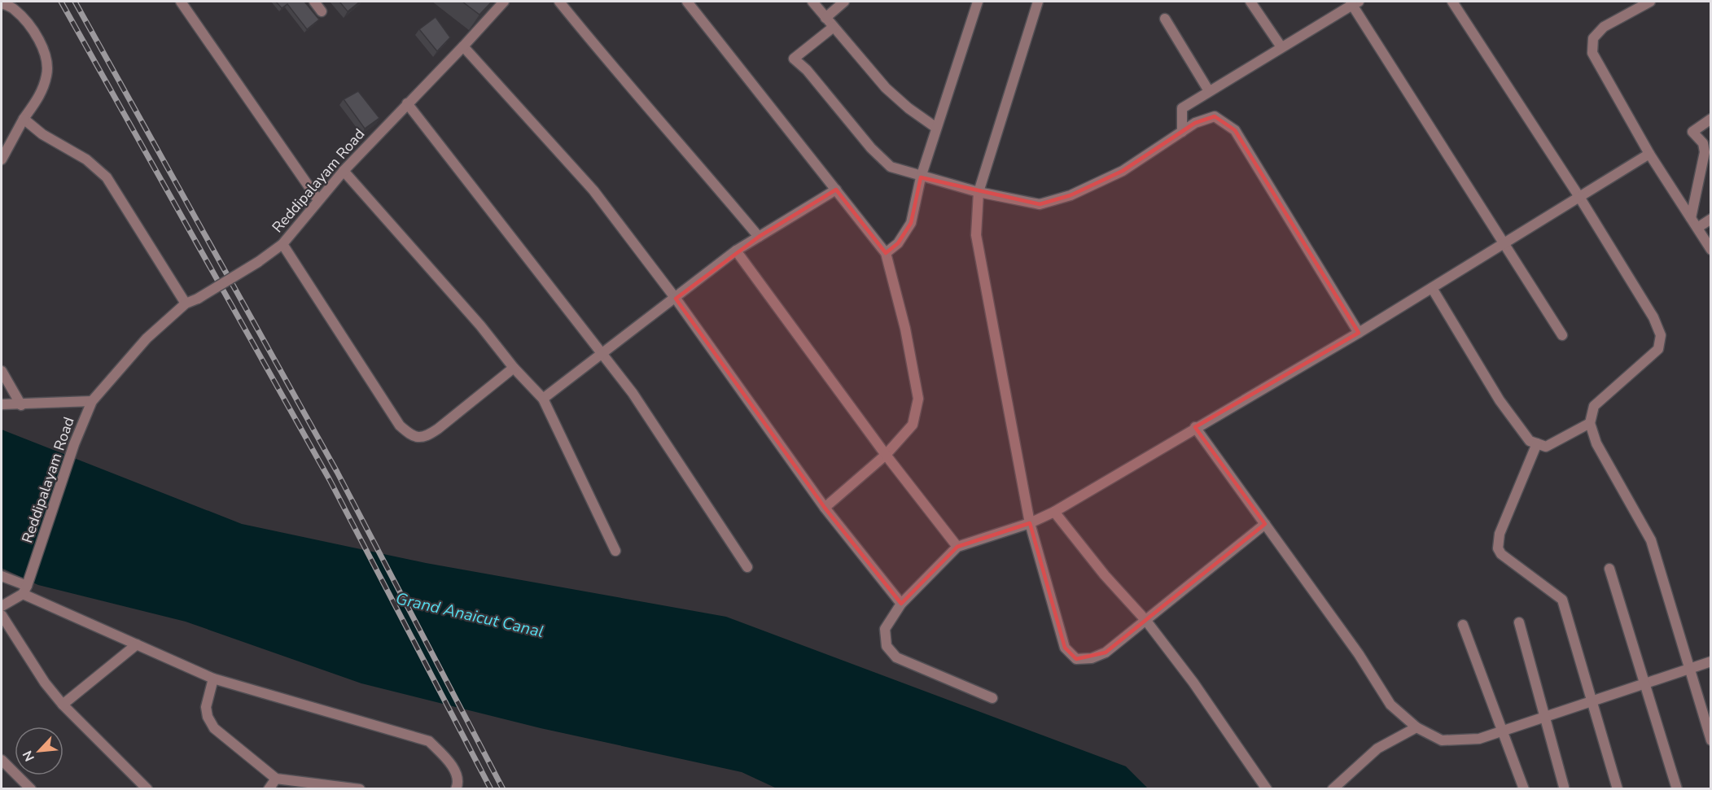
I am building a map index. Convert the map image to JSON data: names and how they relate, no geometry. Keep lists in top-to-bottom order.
{
  "streets": {
    "street": ["Reddipalayam Road"]
  },
  "water": ["Grand Anaicut Canal"],
  "north": "bottom left"
}
